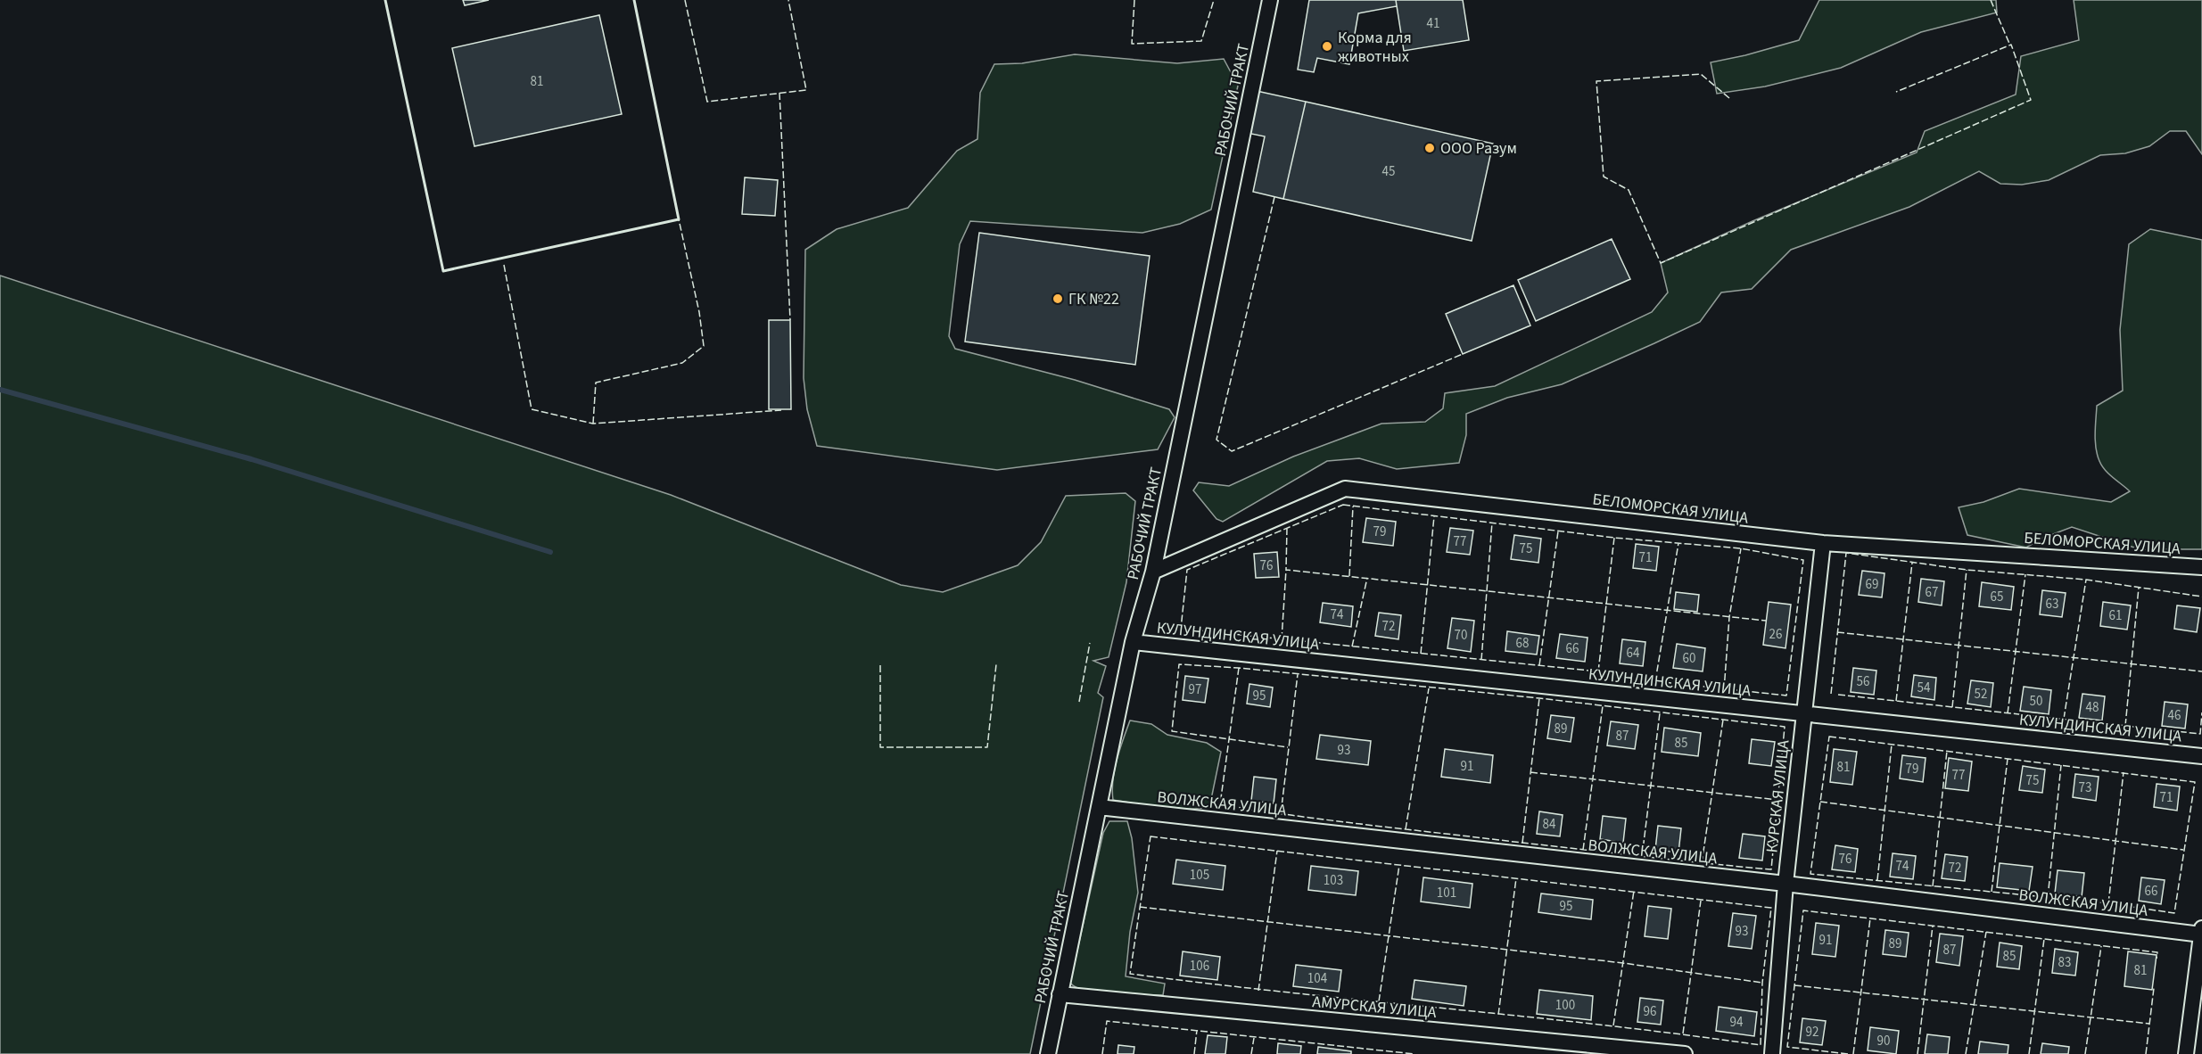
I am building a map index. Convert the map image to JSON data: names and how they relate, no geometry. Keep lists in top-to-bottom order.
{
  "streets": {
    "street": [
      "РАБОЧИЙ ТРАКТ",
      "БЕЛОМОРСКАЯ УЛИЦА",
      "КУЛУНДИНСКАЯ УЛИЦА",
      "КУРСКАЯ УЛИЦА",
      "ВОЛЖСКАЯ УЛИЦА",
      "АМУРСКАЯ УЛИЦА"
    ]
  },
  "crossings": [
    ["РАБОЧИЙ ТРАКТ", "БЕЛОМОРСКАЯ УЛИЦА"],
    ["РАБОЧИЙ ТРАКТ", "КУЛУНДИНСКАЯ УЛИЦА"],
    ["РАБОЧИЙ ТРАКТ", "ВОЛЖСКАЯ УЛИЦА"],
    ["РАБОЧИЙ ТРАКТ", "АМУРСКАЯ УЛИЦА"],
    ["БЕЛОМОРСКАЯ УЛИЦА", "КУРСКАЯ УЛИЦА"],
    ["КУЛУНДИНСКАЯ УЛИЦА", "КУРСКАЯ УЛИЦА"],
    ["КУРСКАЯ УЛИЦА", "ВОЛЖСКАЯ УЛИЦА"]
  ],
  "places": ["Корма для животных", "ООО Разум", "ГК №22"],
  "house_numbers": [
    "41",
    "81",
    "45",
    "79",
    "77",
    "75",
    "71",
    "76",
    "69",
    "67",
    "65",
    "63",
    "74",
    "61",
    "72",
    "26",
    "70",
    "68",
    "66",
    "64",
    "60",
    "56",
    "54",
    "97",
    "52",
    "95",
    "50",
    "48",
    "46",
    "89",
    "87",
    "85",
    "93",
    "91",
    "81",
    "79",
    "77",
    "75",
    "73",
    "71",
    "84",
    "76",
    "74",
    "72",
    "105",
    "103",
    "66",
    "101",
    "95",
    "93",
    "91",
    "89",
    "87",
    "85",
    "83",
    "106",
    "81",
    "104",
    "100",
    "96",
    "94",
    "92",
    "90"
  ]
}
